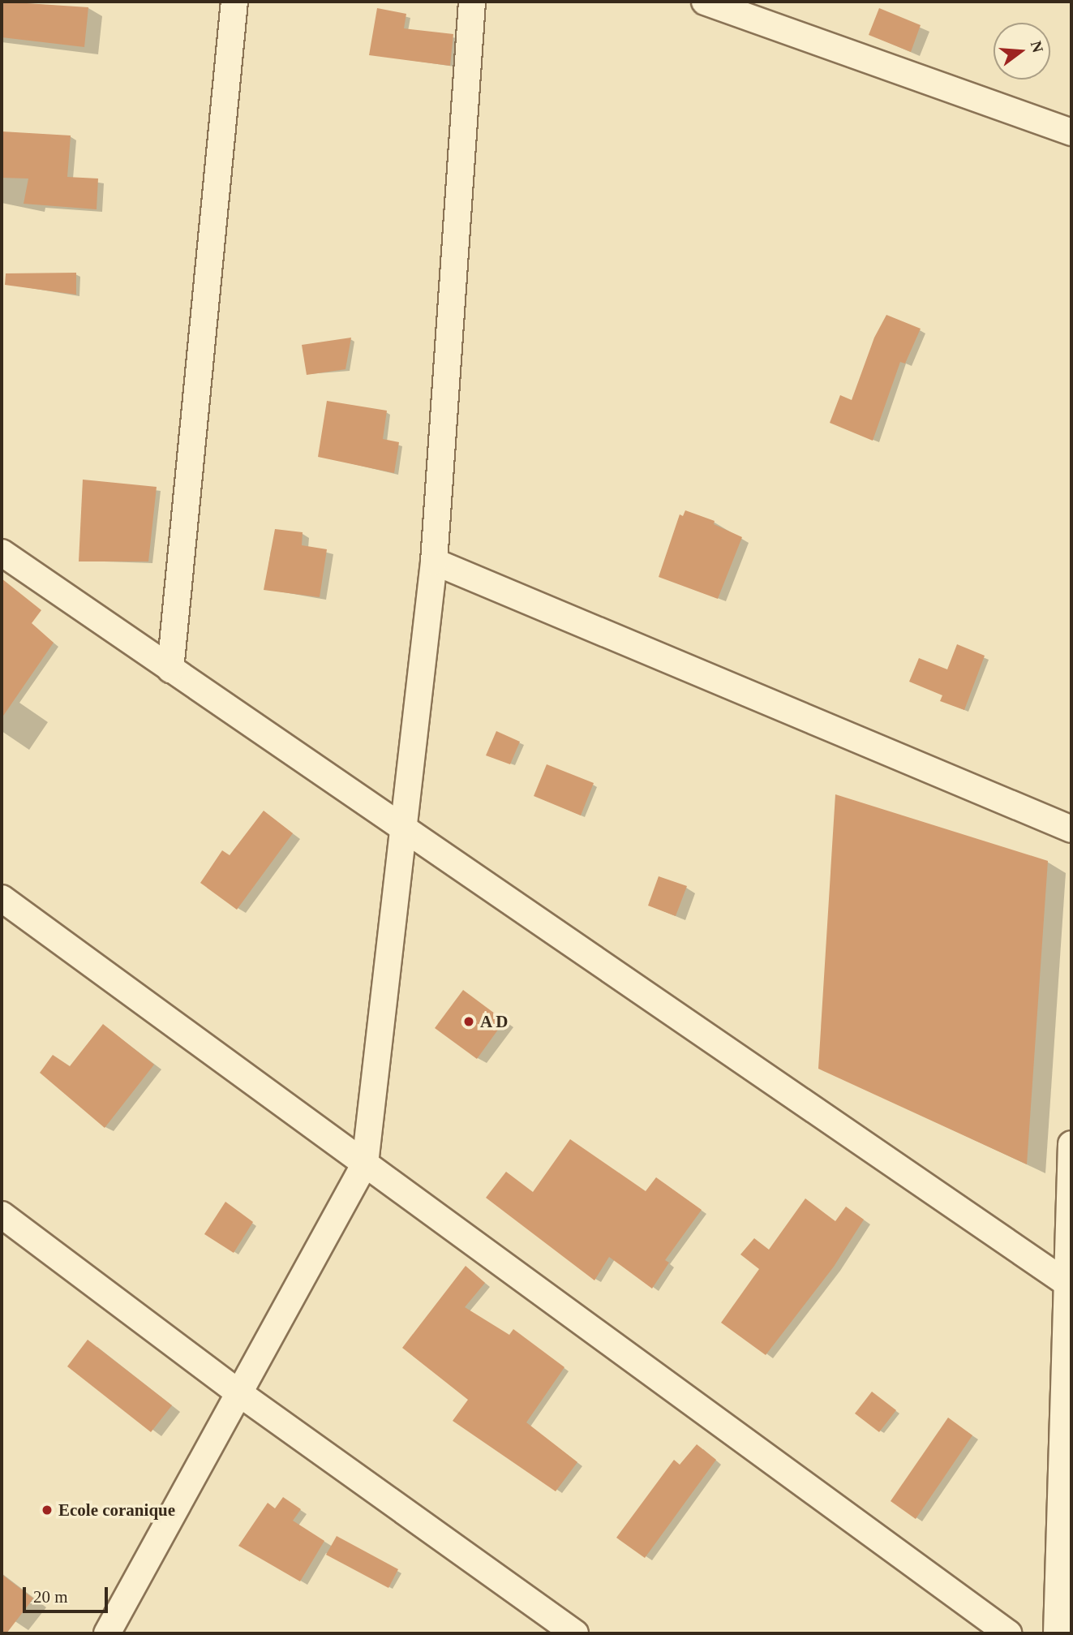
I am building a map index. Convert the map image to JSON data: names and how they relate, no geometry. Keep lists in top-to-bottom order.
{
  "places": ["A D", "Ecole coranique"],
  "scale_bar": "20 m",
  "north": "right"
}
